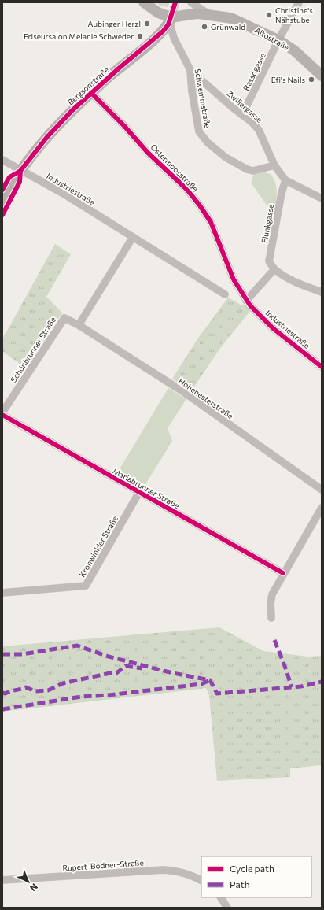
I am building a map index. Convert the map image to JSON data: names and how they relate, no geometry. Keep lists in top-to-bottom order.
{
  "streets": {
    "street": [
      "Altostraße",
      "Rassogasse",
      "Bergsonstraße",
      "Schwemmstraße",
      "Zwillergasse",
      "Ostermoosstraße",
      "Industriestraße",
      "Flunkgasse",
      "Schönbrunner Straße",
      "Hohenesterstraße",
      "Mariabrunner Straße",
      "Kronwinkler Straße",
      "Rupert-Bodner-Straße"
    ]
  },
  "crossings": [
    ["Altostraße", "Rassogasse"],
    ["Altostraße", "Bergsonstraße"],
    ["Altostraße", "Schwemmstraße"],
    ["Rassogasse", "Zwillergasse"],
    ["Bergsonstraße", "Schwemmstraße"],
    ["Bergsonstraße", "Ostermoosstraße"],
    ["Bergsonstraße", "Industriestraße"],
    ["Schwemmstraße", "Zwillergasse"],
    ["Ostermoosstraße", "Industriestraße"],
    ["Schönbrunner Straße", "Hohenesterstraße"],
    ["Schönbrunner Straße", "Mariabrunner Straße"],
    ["Mariabrunner Straße", "Kronwinkler Straße"]
  ],
  "places": [
    "Christine's Nähstube",
    "Aubinger Herzl",
    "Grünwald",
    "Friseursalon Melanie Schweder",
    "Efi's Nails"
  ],
  "legend": ["Cycle path", "Path"],
  "north": "bottom right"
}
